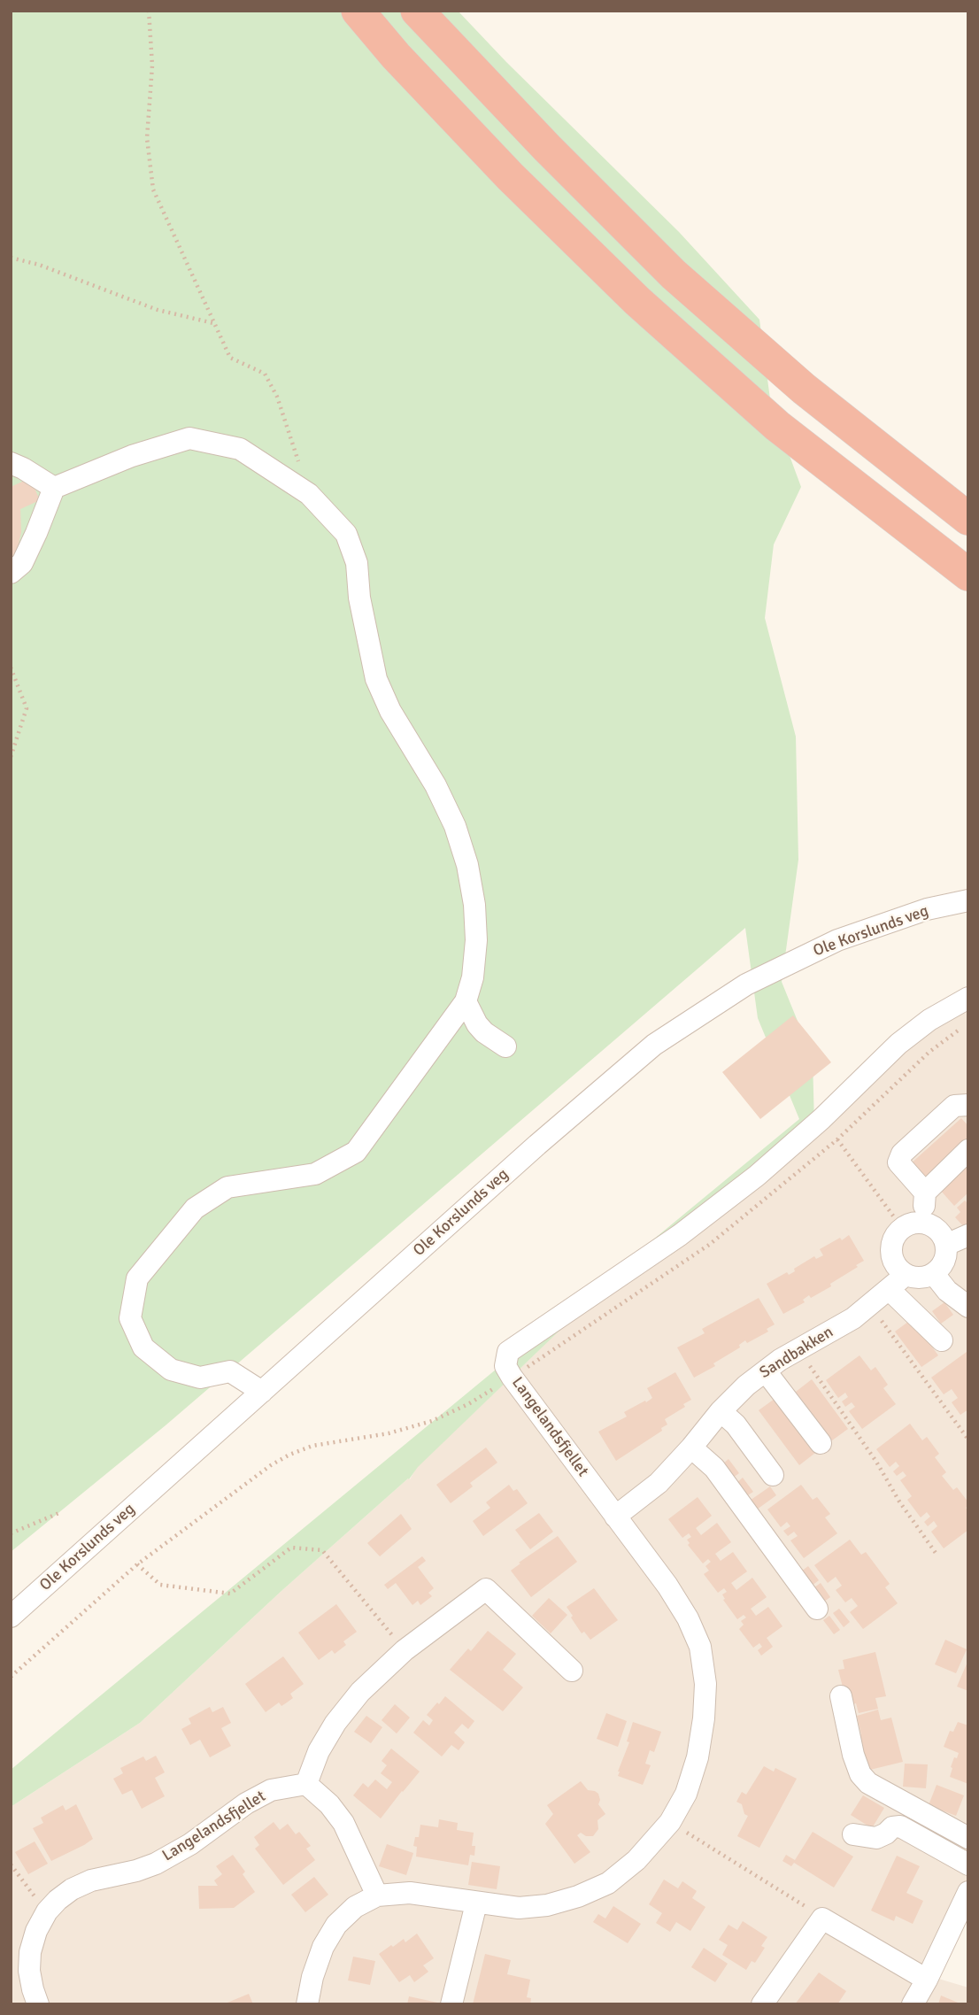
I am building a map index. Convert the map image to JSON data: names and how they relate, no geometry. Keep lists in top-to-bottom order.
{
  "streets": {
    "street": ["Ole Korslunds veg", "Sandbakken", "Langelandsfjellet"]
  },
  "crossings": [
    ["Sandbakken", "Langelandsfjellet"]
  ]
}
